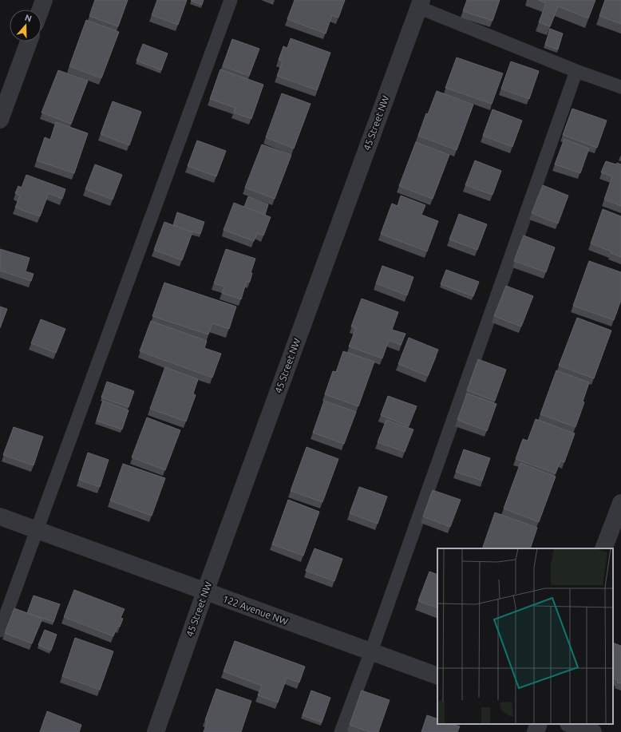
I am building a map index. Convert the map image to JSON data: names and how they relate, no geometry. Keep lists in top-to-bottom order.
{
  "streets": {
    "street": ["45 Street NW", "122 Avenue NW"]
  },
  "crossings": [
    ["45 Street NW", "122 Avenue NW"]
  ],
  "north": "top"
}
